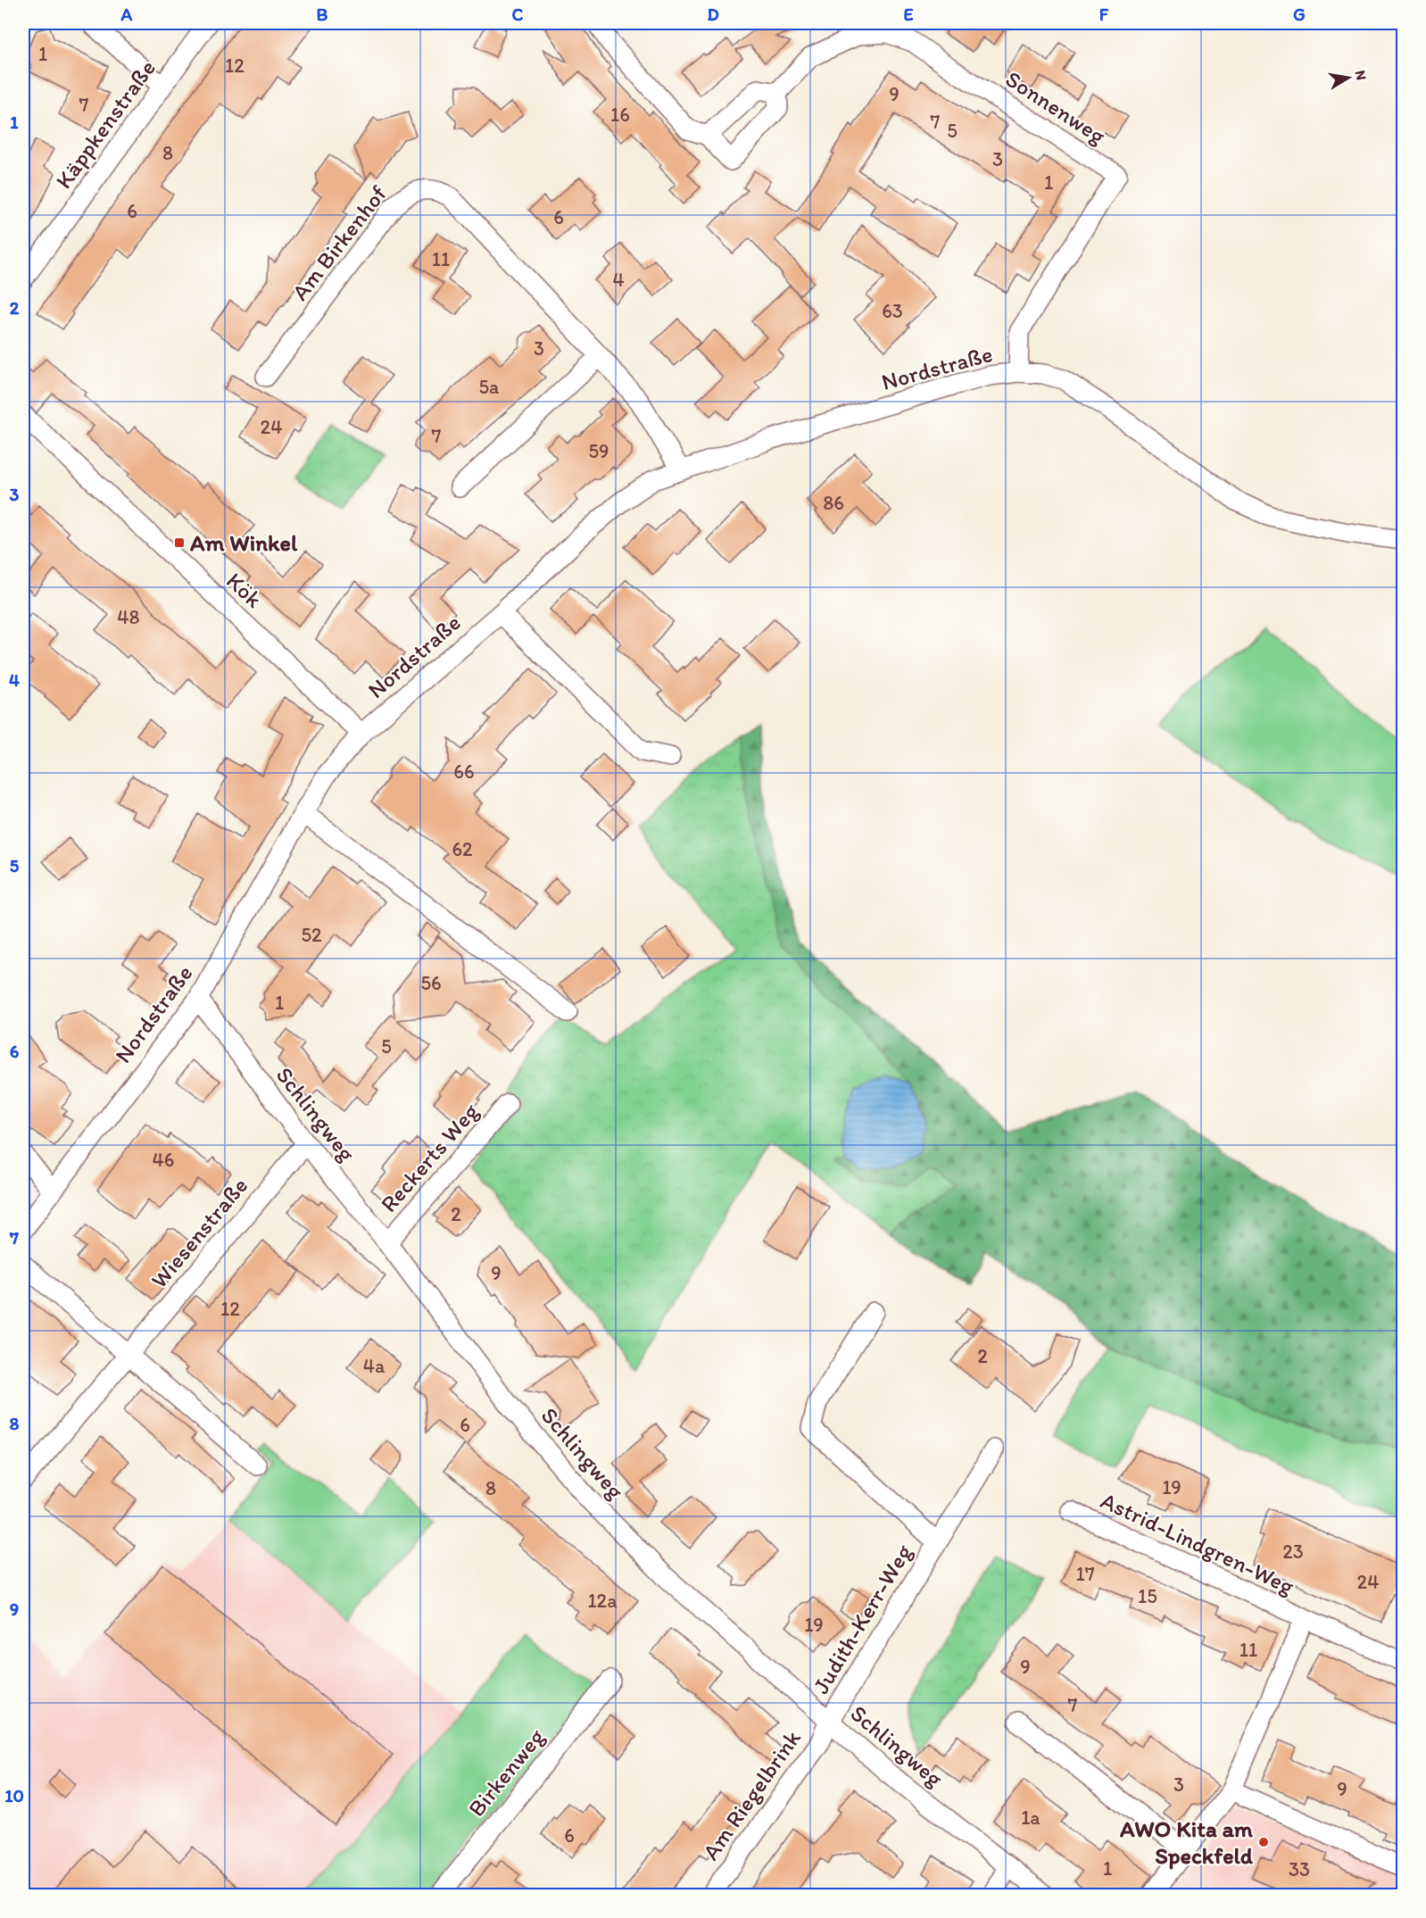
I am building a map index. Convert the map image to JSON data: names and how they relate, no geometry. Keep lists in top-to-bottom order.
{
  "streets": {
    "street": [
      "Sonnenweg",
      "Käppkenstraße",
      "Am Birkenhof",
      "Nordstraße",
      "Kök",
      "Schlingweg",
      "Reckerts Weg",
      "Wiesenstraße",
      "Astrid-Lindgren-Weg",
      "Judith-Kerr-Weg",
      "Birkenweg",
      "Am Riegelbrink"
    ]
  },
  "crossings": [
    ["Sonnenweg", "Nordstraße"],
    ["Am Birkenhof", "Nordstraße"],
    ["Nordstraße", "Kök"],
    ["Nordstraße", "Schlingweg"],
    ["Schlingweg", "Reckerts Weg"],
    ["Schlingweg", "Wiesenstraße"],
    ["Schlingweg", "Judith-Kerr-Weg"],
    ["Schlingweg", "Am Riegelbrink"],
    ["Judith-Kerr-Weg", "Am Riegelbrink"]
  ],
  "places": {
    "transit": ["Am Winkel"],
    "other": ["AWO Kita am Speckfeld"]
  },
  "house_numbers": [
    "1",
    "12",
    "9",
    "7",
    "16",
    "7",
    "5",
    "8",
    "3",
    "1",
    "6",
    "6",
    "11",
    "4",
    "63",
    "3",
    "5a",
    "24",
    "7",
    "59",
    "86",
    "48",
    "66",
    "62",
    "52",
    "56",
    "1",
    "5",
    "46",
    "2",
    "9",
    "12",
    "2",
    "4a",
    "6",
    "19",
    "8",
    "23",
    "17",
    "24",
    "15",
    "12a",
    "19",
    "11",
    "9",
    "7",
    "3",
    "9",
    "1a",
    "6",
    "1",
    "33"
  ],
  "north": "right",
  "grid": {
    "columns": [
      "A",
      "B",
      "C",
      "D",
      "E",
      "F",
      "G"
    ],
    "rows": [
      "1",
      "2",
      "3",
      "4",
      "5",
      "6",
      "7",
      "8",
      "9",
      "10"
    ]
  }
}
